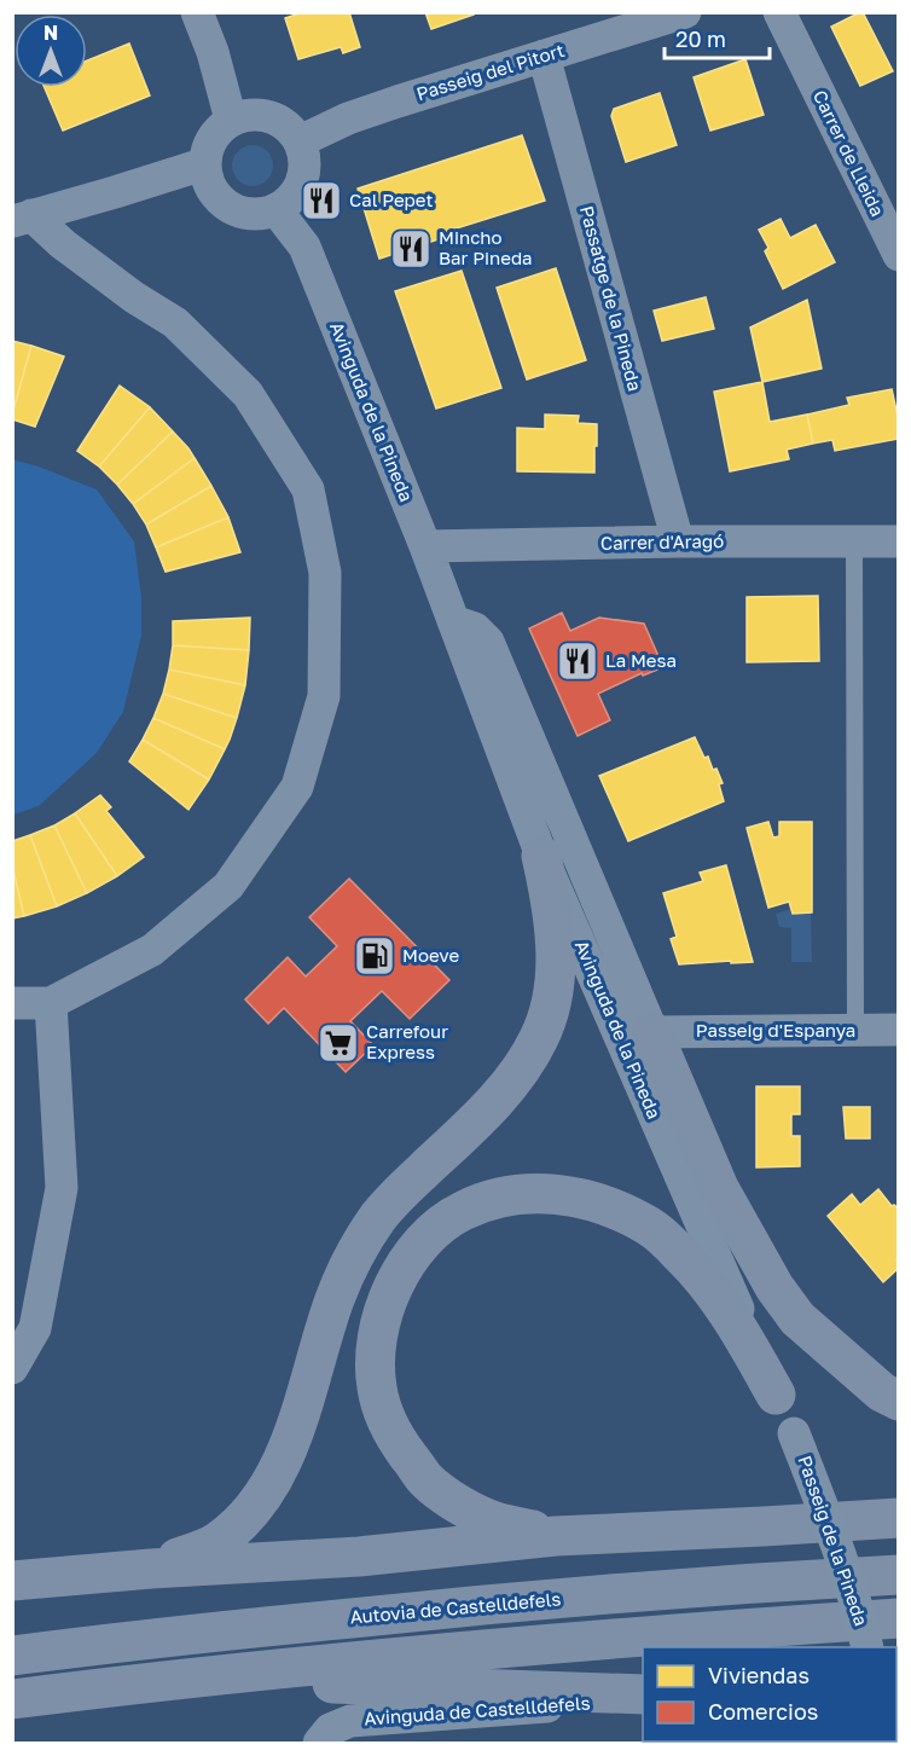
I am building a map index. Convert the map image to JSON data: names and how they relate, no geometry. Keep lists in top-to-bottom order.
{
  "streets": {
    "highway": ["Autovia de Castelldefels"],
    "street": [
      "Passeig del Pitort",
      "Carrer de Lleida",
      "Passatge de la Pineda",
      "Avinguda de la Pineda",
      "Carrer d'Aragó",
      "Passeig d'Espanya",
      "Passeig de la Pineda",
      "Avinguda de Castelldefels"
    ]
  },
  "crossings": [
    ["Passeig del Pitort", "Passatge de la Pineda"],
    ["Passeig del Pitort", "Avinguda de la Pineda"],
    ["Passatge de la Pineda", "Carrer d'Aragó"],
    ["Avinguda de la Pineda", "Carrer d'Aragó"],
    ["Avinguda de la Pineda", "Passeig d'Espanya"],
    ["Avinguda de la Pineda", "Passeig de la Pineda"]
  ],
  "places": {
    "restaurant": ["Cal Pepet", "Mincho Bar Pineda", "La Mesa"],
    "fuel station": ["Moeve"],
    "supermarket": ["Carrefour Express"]
  },
  "legend": ["Viviendas", "Comercios"],
  "scale_bar": "20 m",
  "north": "top"
}
